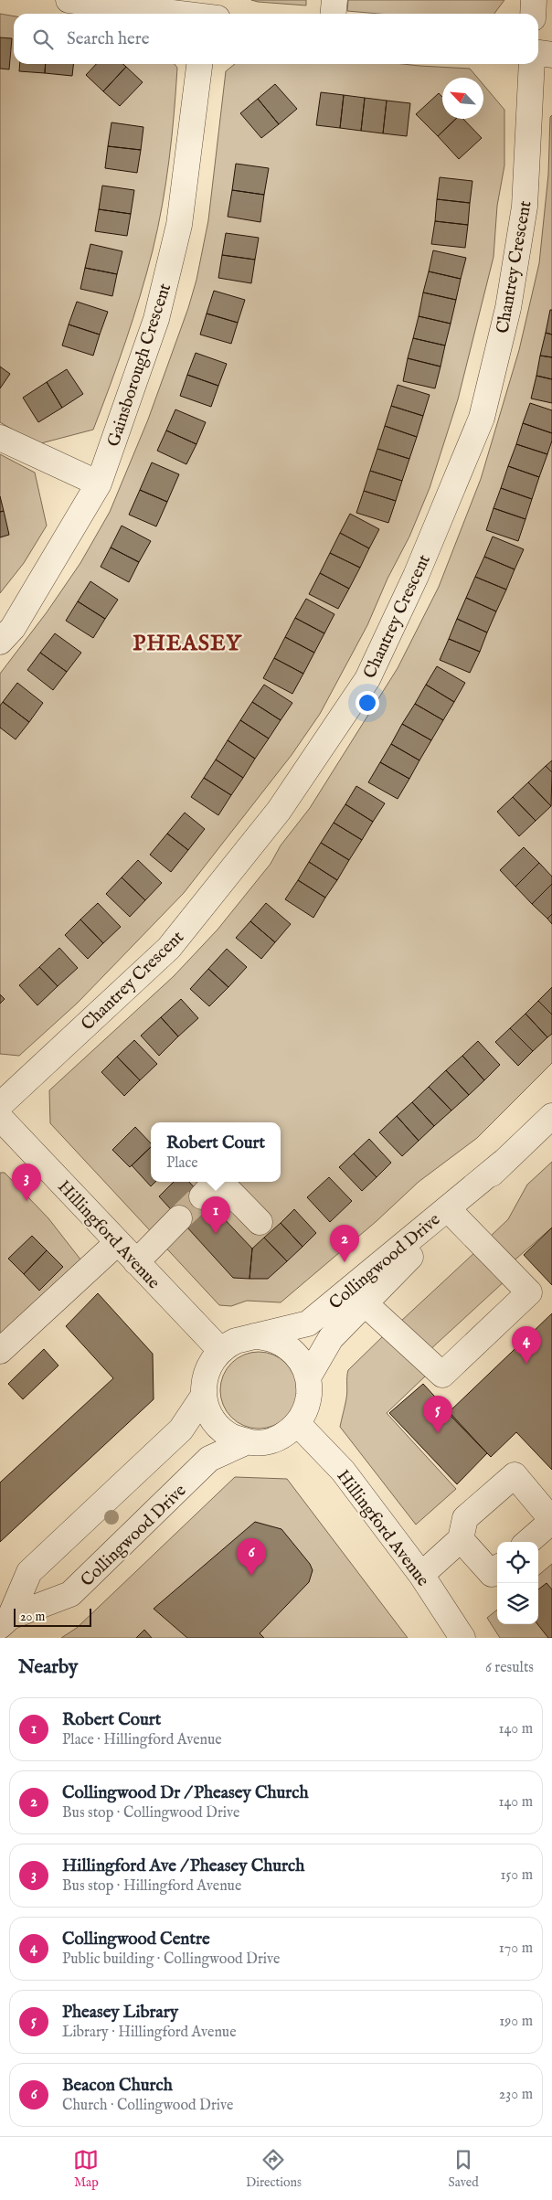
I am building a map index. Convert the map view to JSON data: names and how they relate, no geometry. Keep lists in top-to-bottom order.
{
  "streets": {
    "street": [
      "Chantrey Crescent",
      "Gainsborough Crescent",
      "Hillingford Avenue",
      "Collingwood Drive"
    ]
  },
  "crossings": [
    ["Hillingford Avenue", "Collingwood Drive"]
  ],
  "districts": ["PHEASEY"],
  "scale_bar": "20 m",
  "north": "top left",
  "page": {
    "search": "Search here",
    "popup": ["Robert Court", "Place"],
    "pins": [
      "3",
      "1",
      "2",
      "4",
      "5",
      "6"
    ],
    "scale": "20 m",
    "heading": ["Nearby", "6 results"],
    "list": [
      {
        "mark": "1",
        "name": "Robert Court",
        "note": "Place · Hillingford Avenue",
        "value": "140 m"
      },
      {
        "mark": "2",
        "name": "Collingwood Dr / Pheasey Church",
        "note": "Bus stop · Collingwood Drive",
        "value": "140 m"
      },
      {
        "mark": "3",
        "name": "Hillingford Ave / Pheasey Church",
        "note": "Bus stop · Hillingford Avenue",
        "value": "150 m"
      },
      {
        "mark": "4",
        "name": "Collingwood Centre",
        "note": "Public building · Collingwood Drive",
        "value": "170 m"
      },
      {
        "mark": "5",
        "name": "Pheasey Library",
        "note": "Library · Hillingford Avenue",
        "value": "190 m"
      },
      {
        "mark": "6",
        "name": "Beacon Church",
        "note": "Church · Collingwood Drive",
        "value": "230 m"
      }
    ],
    "nav": ["Map", "Directions", "Saved"]
  }
}
